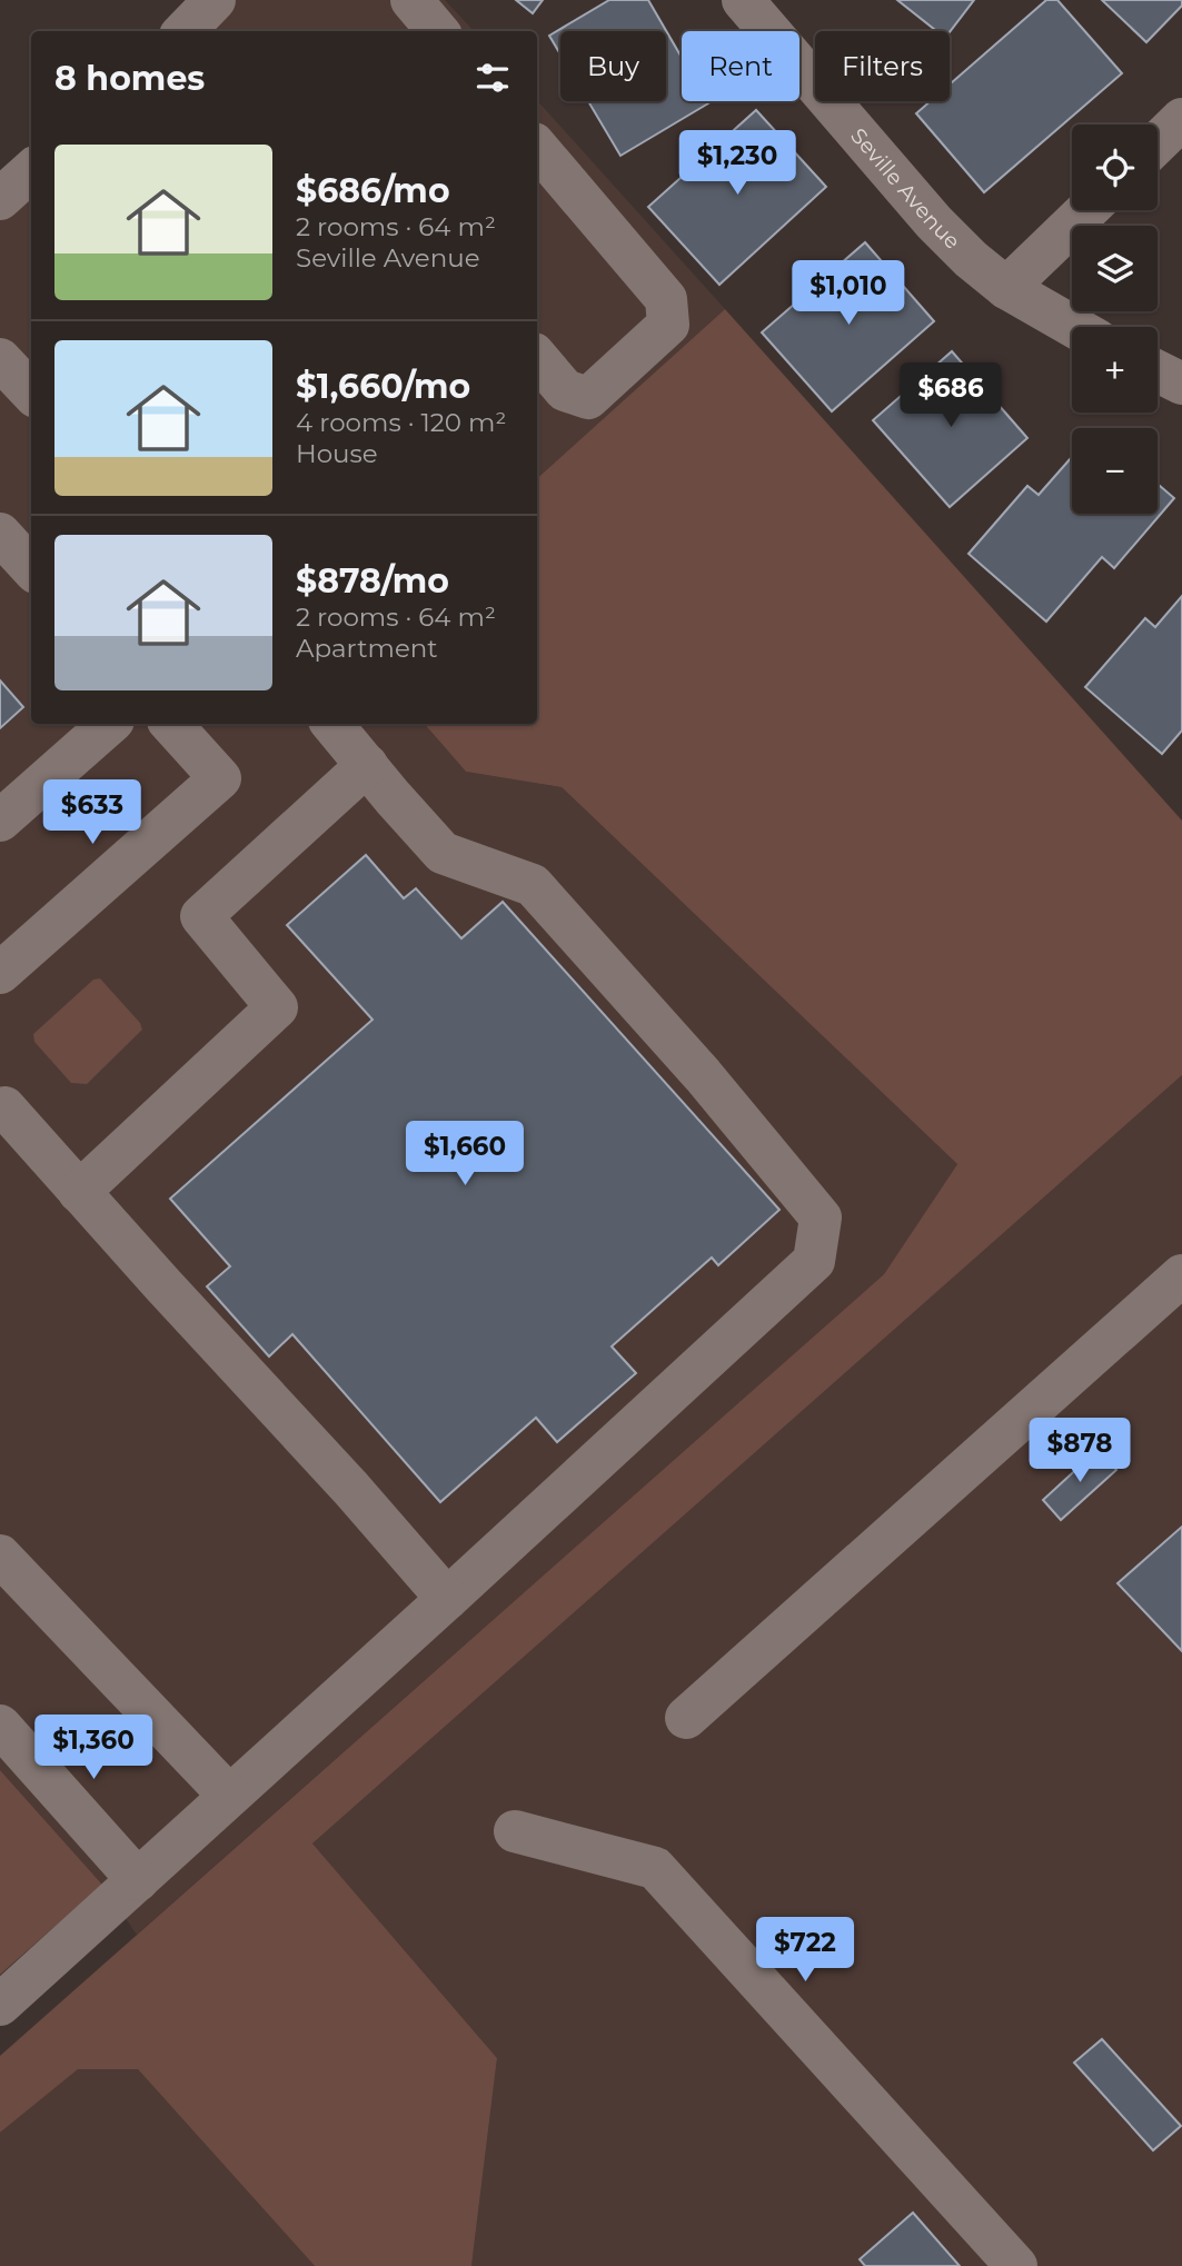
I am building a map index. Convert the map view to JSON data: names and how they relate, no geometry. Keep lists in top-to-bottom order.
{
  "streets": {
    "street": ["Seville Avenue"]
  },
  "page": {
    "chip": ["Buy", "Rent", "Filters"],
    "heading": "8 homes",
    "map_buttons": ["+", "−"],
    "list": [
      {
        "name": "$686/mo",
        "note": "2 rooms · 64 m² · Seville Avenue"
      },
      {
        "name": "$1,660/mo",
        "note": "4 rooms · 120 m² · House"
      },
      {
        "name": "$878/mo",
        "note": "2 rooms · 64 m² · Apartment"
      }
    ],
    "price": [
      "$1,230",
      "$1,010",
      "$686",
      "$633",
      "$1,660",
      "$878",
      "$1,360",
      "$722"
    ]
  }
}
